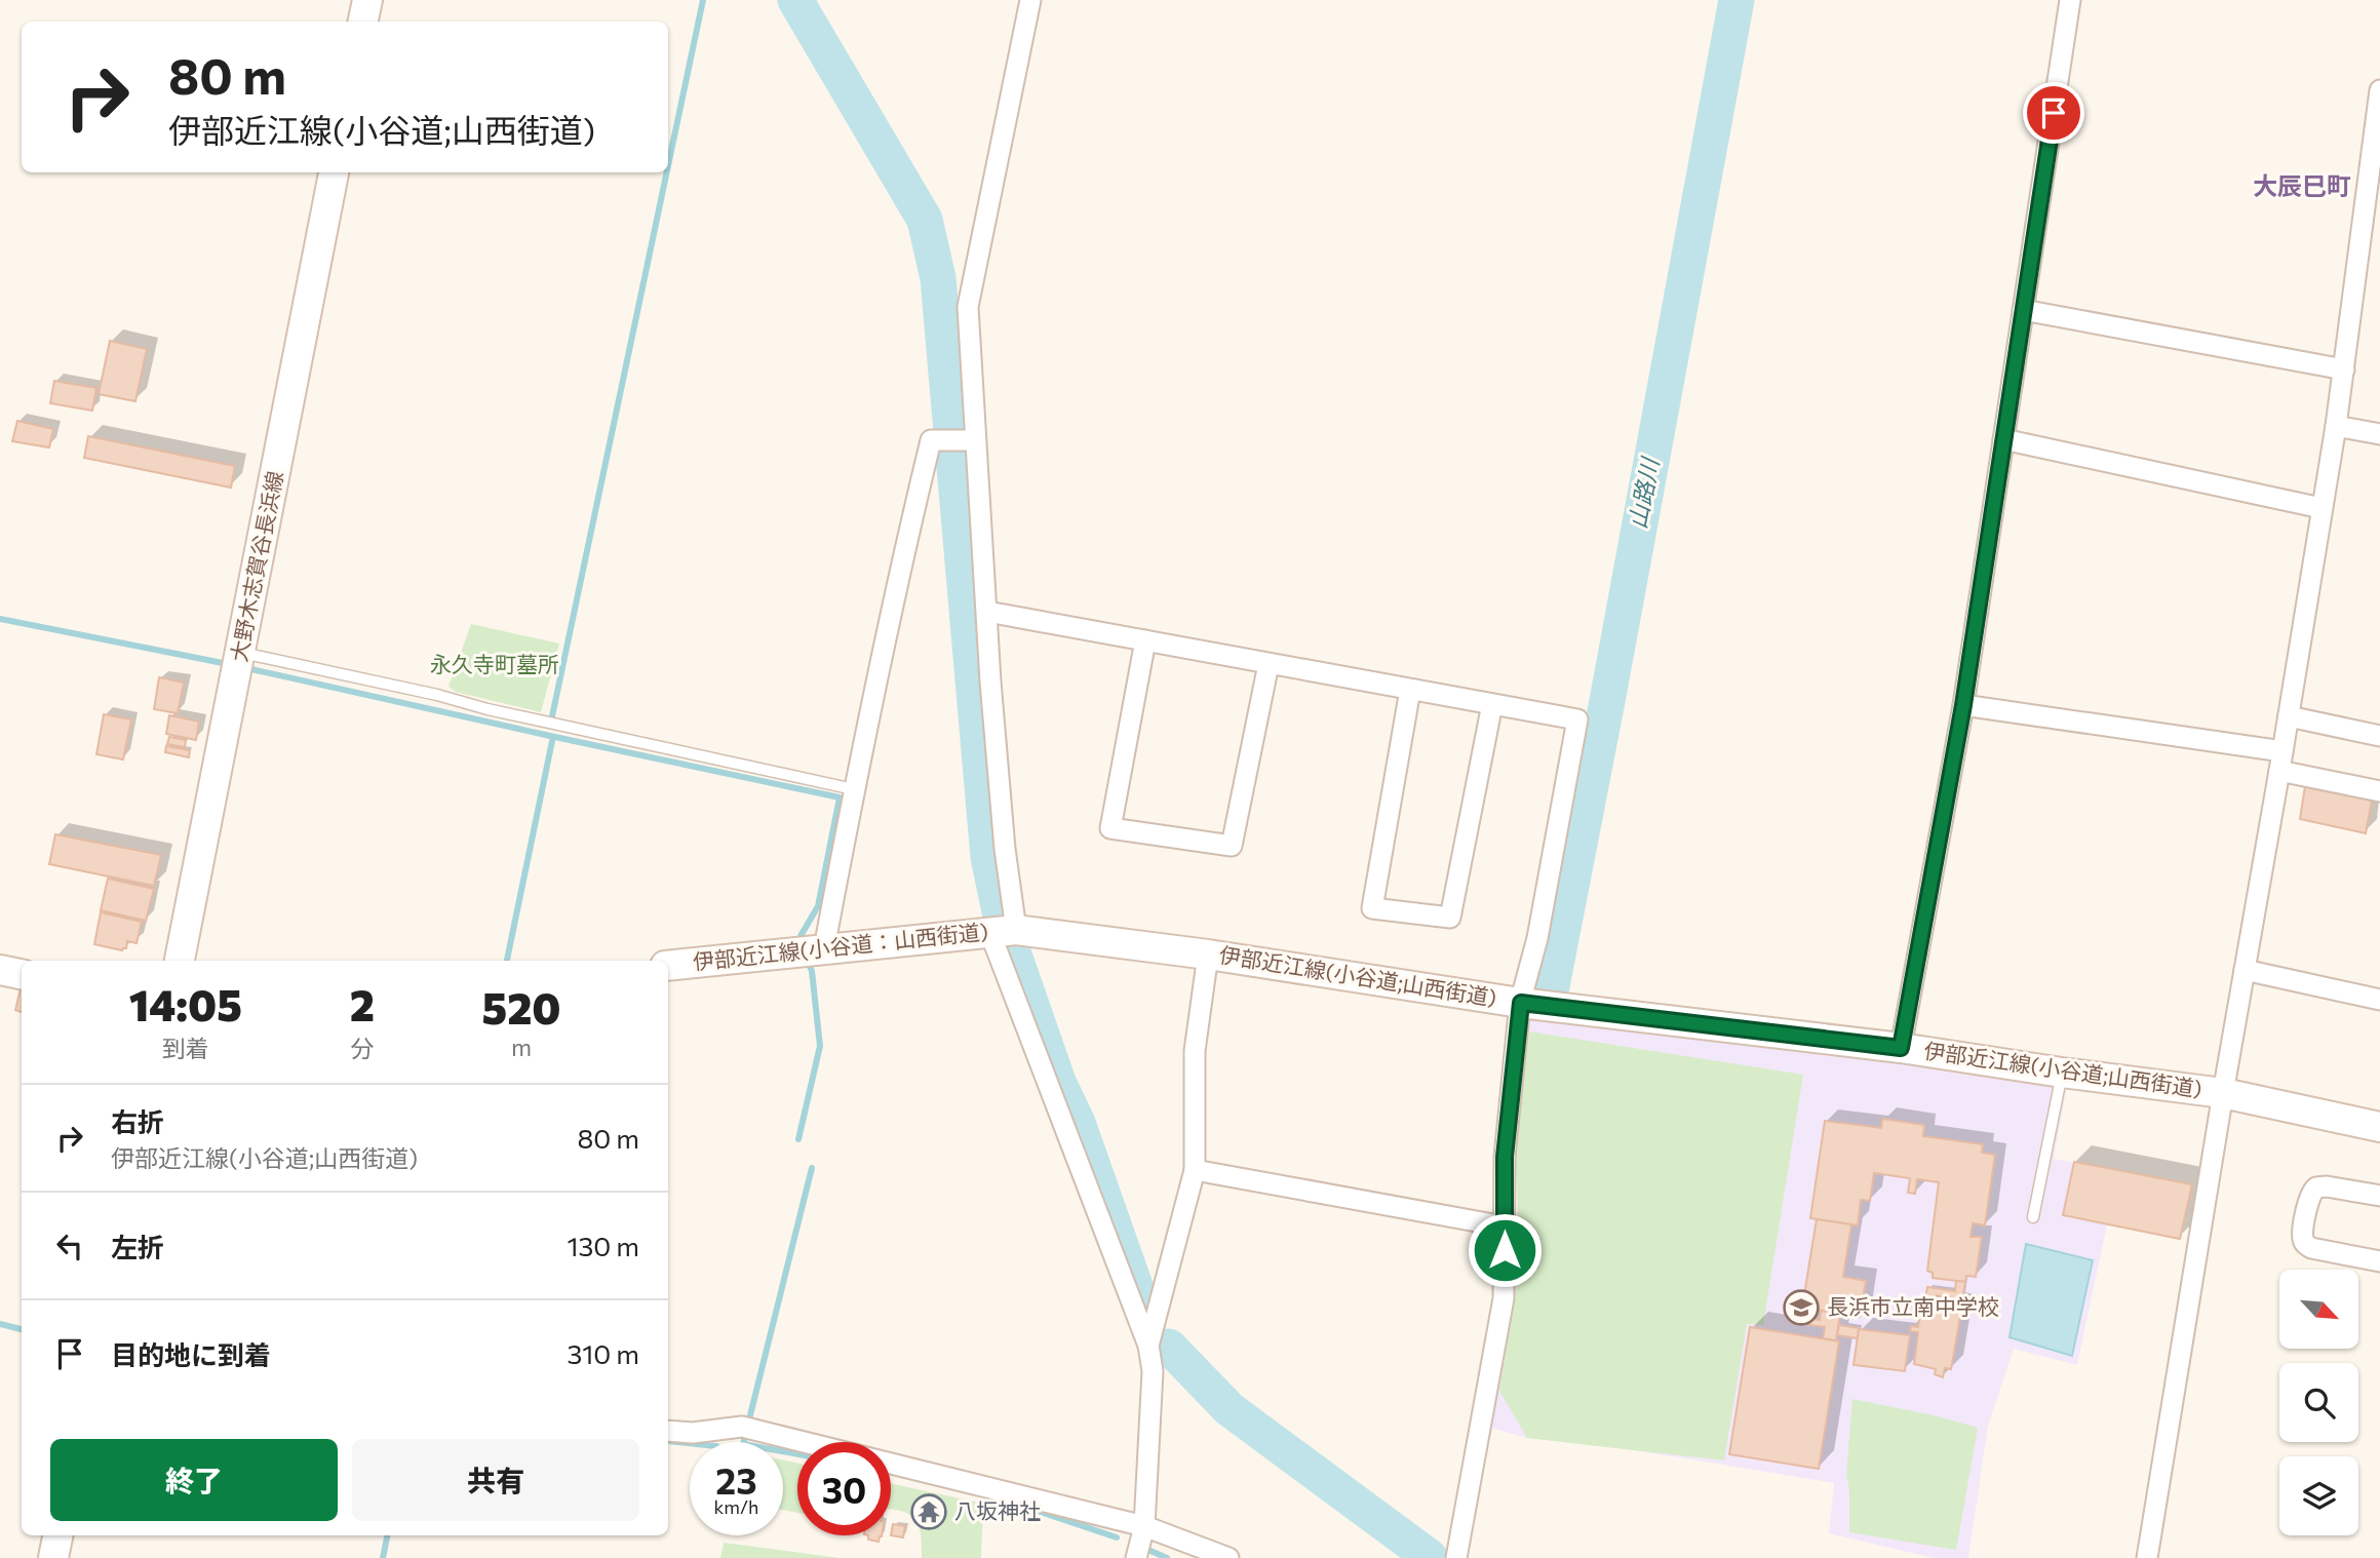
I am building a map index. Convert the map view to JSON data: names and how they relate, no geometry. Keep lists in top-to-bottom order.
{
  "streets": {
    "main road": ["大野木志賀谷長浜線", "伊部近江線(小谷道：山西街道)", "伊部近江線(小谷道;山西街道)"]
  },
  "crossings": [
    ["伊部近江線(小谷道：山西街道)", "伊部近江線(小谷道;山西街道)"]
  ],
  "districts": ["大辰巳町"],
  "water": ["山路川"],
  "parks": ["永久寺町墓所"],
  "places": {
    "school or university": ["長浜市立南中学校"],
    "temple": ["八坂神社"]
  },
  "north": "bottom right",
  "page": {
    "turn": ["80 m", "伊部近江線(小谷道;山西街道)"],
    "eta": [
      "14:05",
      "到着",
      "2",
      "分",
      "520",
      "m"
    ],
    "list": [
      {
        "name": "右折",
        "note": "伊部近江線(小谷道;山西街道)",
        "value": "80 m"
      },
      {
        "name": "左折",
        "value": "130 m"
      },
      {
        "name": "目的地に到着",
        "value": "310 m"
      }
    ],
    "buttons": ["終了", "共有"],
    "speed": "23 km/h",
    "limit": "30"
  }
}
